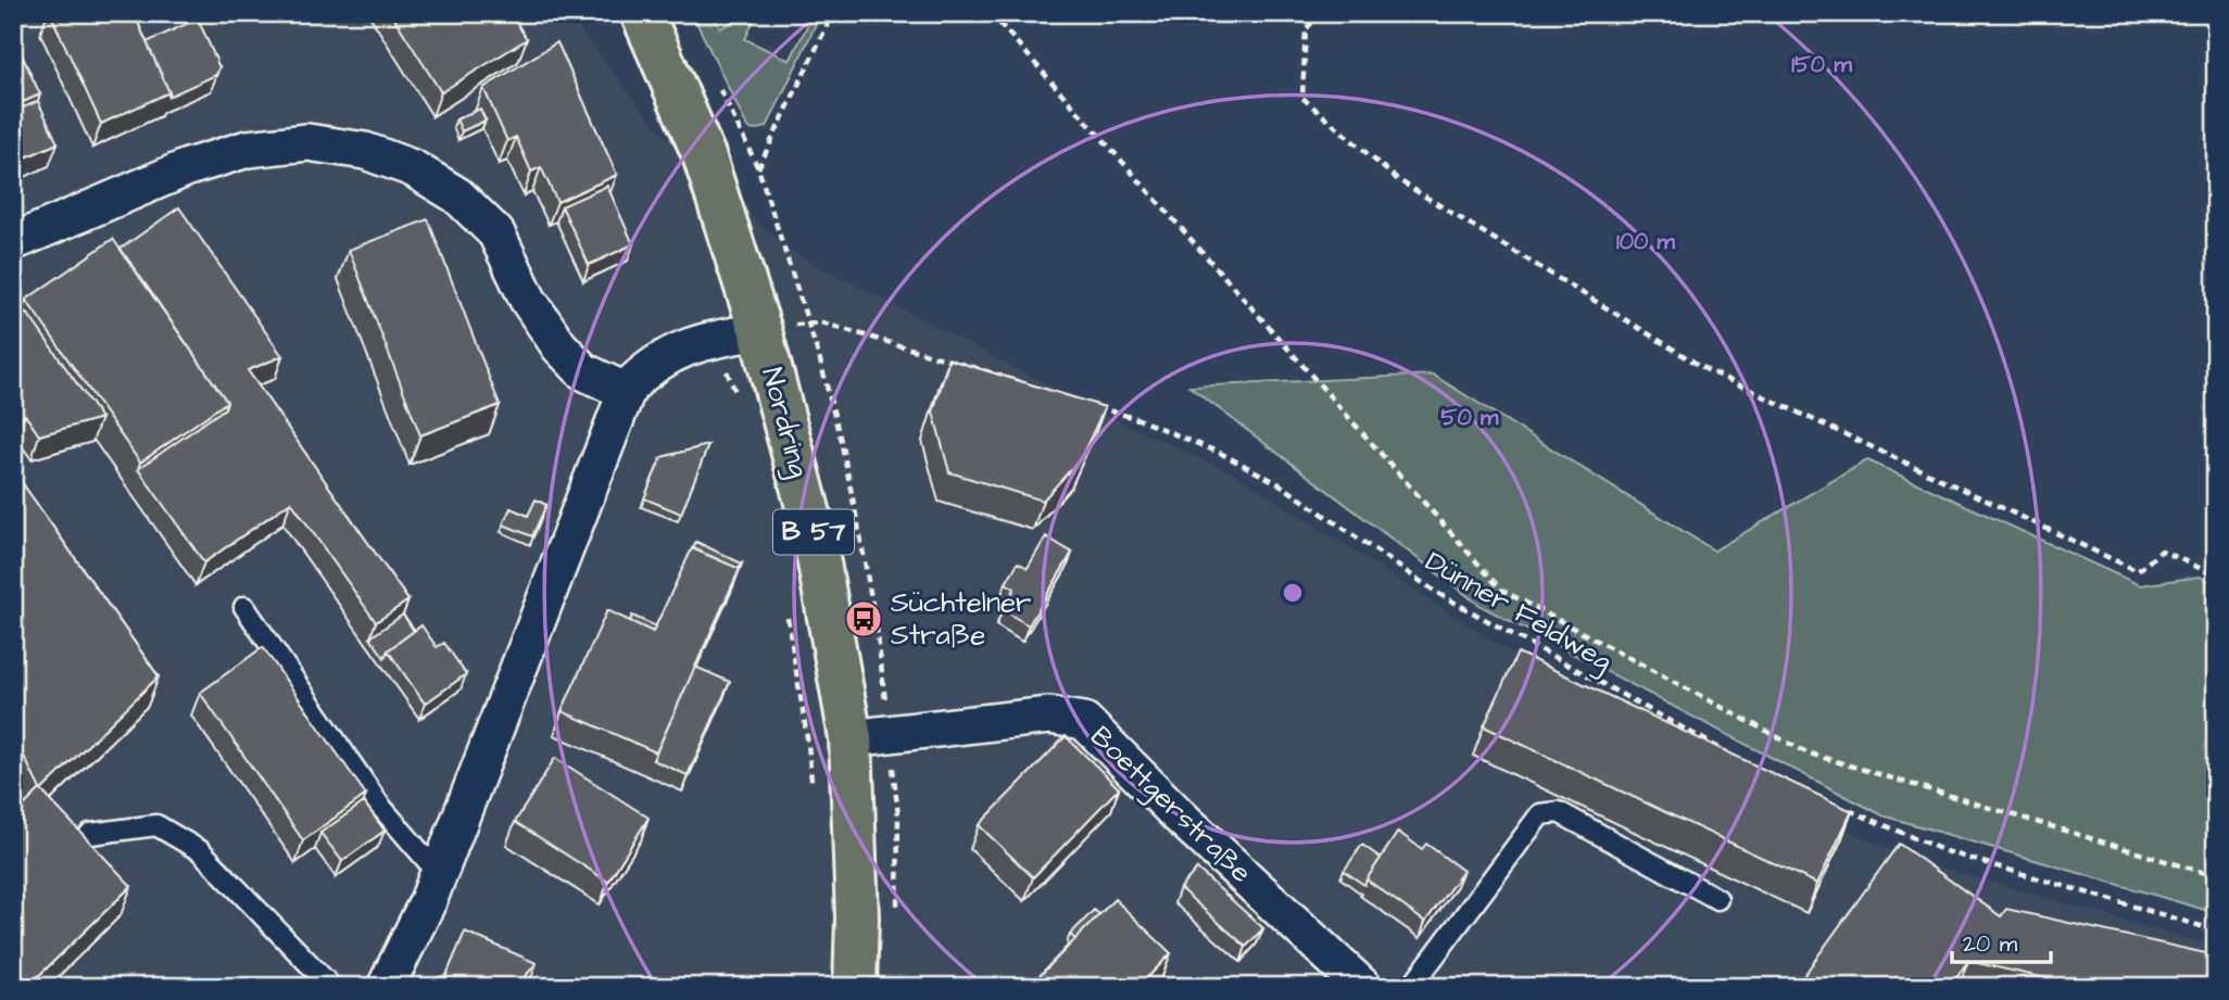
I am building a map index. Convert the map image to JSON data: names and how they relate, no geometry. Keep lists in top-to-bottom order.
{
  "streets": {
    "main road": ["Nordring", "B 57"],
    "street": ["Boettgerstraße"],
    "path": ["Dünner Feldweg"]
  },
  "crossings": [
    ["Nordring", "Boettgerstraße"]
  ],
  "places": {
    "bus stop": ["Süchtelner Straße"]
  },
  "scale_bar": "20 m",
  "rings": ["150 m", "100 m", "50 m"]
}
